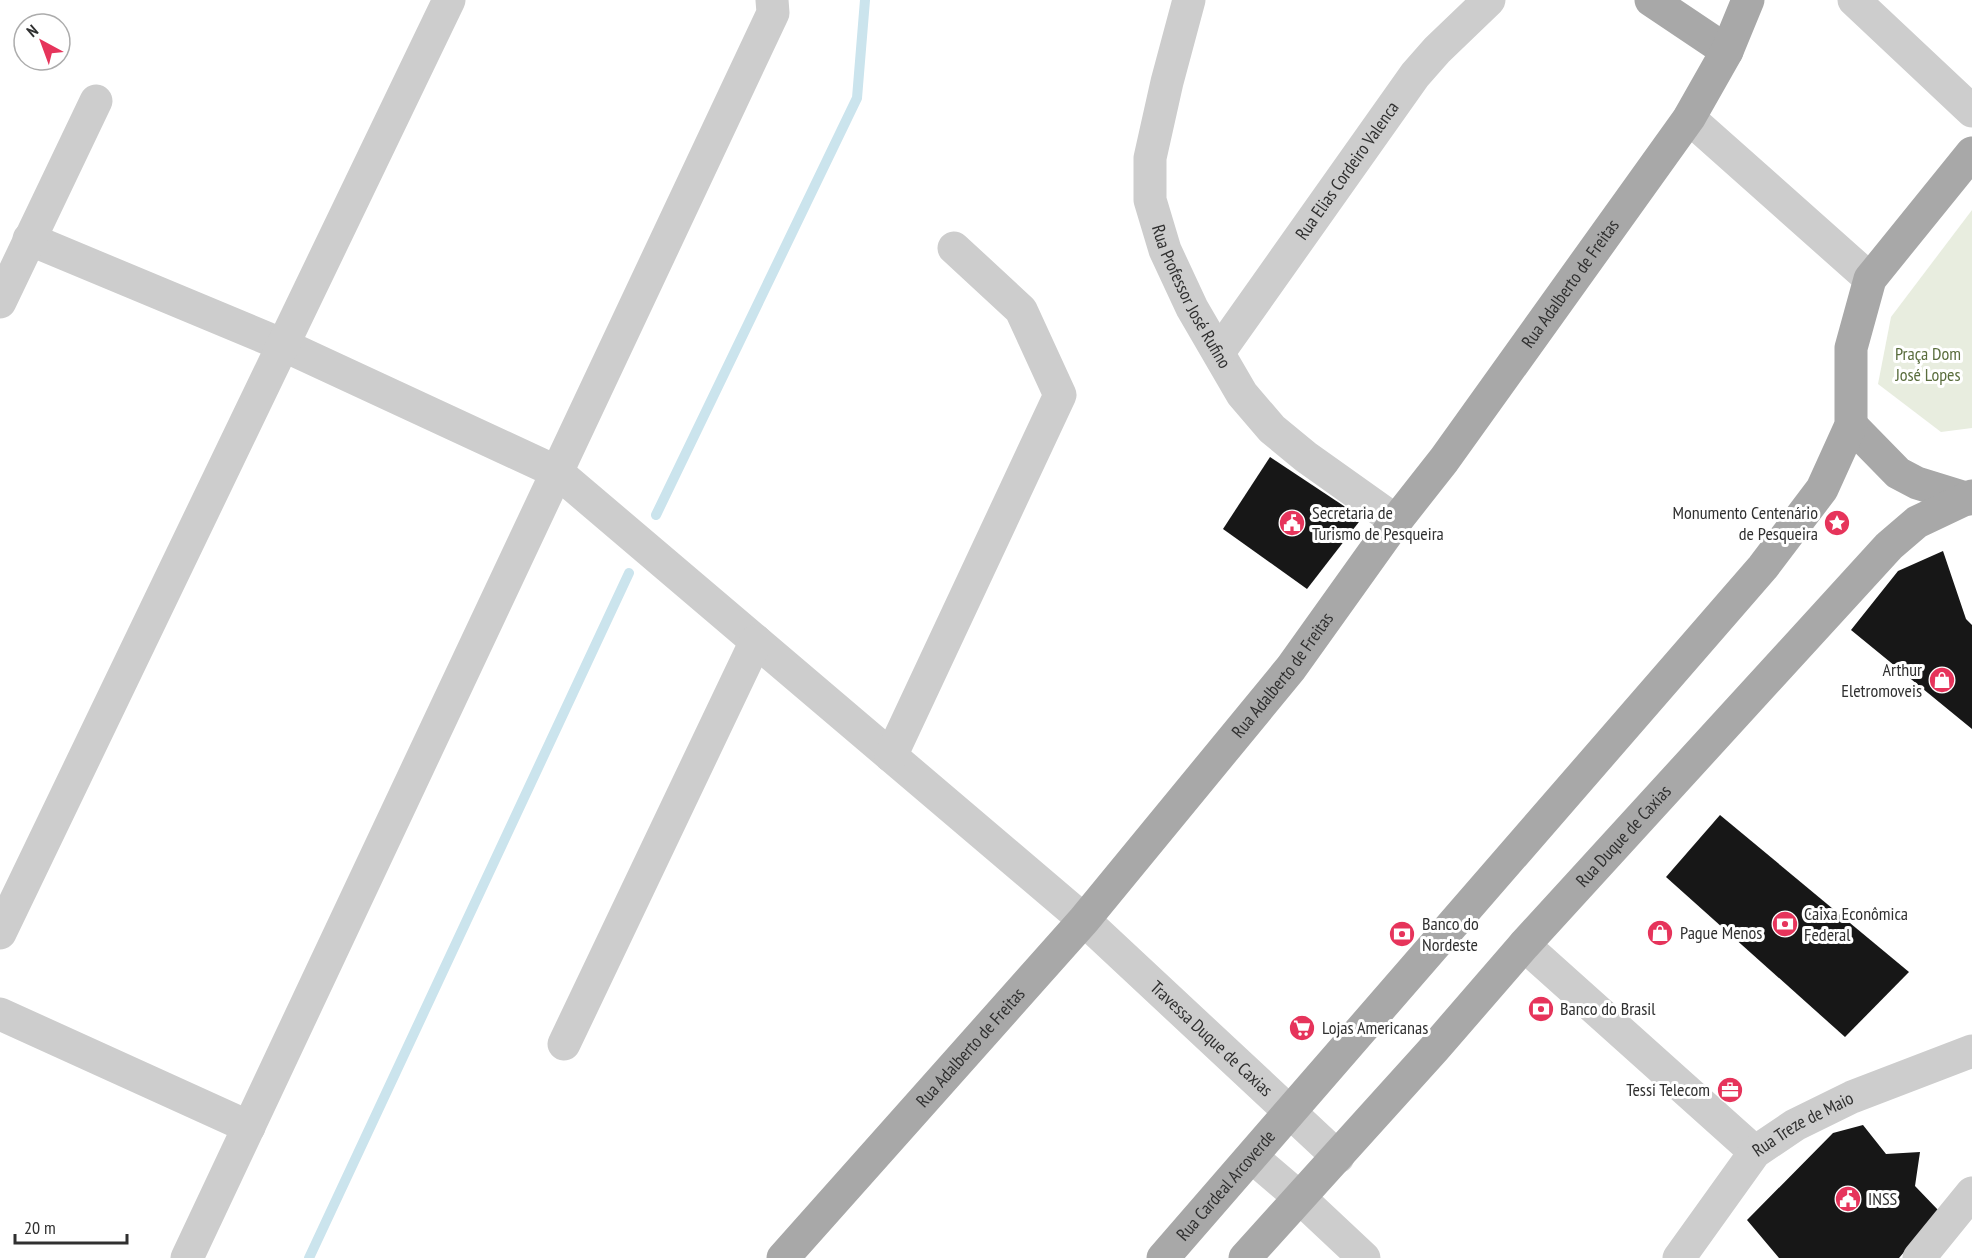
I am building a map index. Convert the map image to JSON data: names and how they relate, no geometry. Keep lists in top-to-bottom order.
{
  "streets": {
    "main road": ["Rua Adalberto de Freitas", "Rua Duque de Caxias", "Rua Cardeal Arcoverde"],
    "street": [
      "Rua Elias Cordeiro Valenca",
      "Rua Professor José Rufino",
      "Travessa Duque de Caxias",
      "Rua Treze de Maio"
    ]
  },
  "crossings": [
    ["Rua Elias Cordeiro Valenca", "Rua Professor José Rufino"],
    ["Rua Adalberto de Freitas", "Rua Professor José Rufino"],
    ["Rua Adalberto de Freitas", "Travessa Duque de Caxias"],
    ["Rua Duque de Caxias", "Travessa Duque de Caxias"],
    ["Travessa Duque de Caxias", "Rua Cardeal Arcoverde"]
  ],
  "parks": ["Praça Dom José Lopes"],
  "places": {
    "public building": ["Secretaria de Turismo de Pesqueira", "INSS"],
    "place": ["Monumento Centenário de Pesqueira"],
    "shop": ["Arthur Eletromoveis", "Pague Menos"],
    "bank": ["Caixa Econômica Federal", "Banco do Nordeste", "Banco do Brasil"],
    "supermarket": ["Lojas Americanas"],
    "office": ["Tessi Telecom"]
  },
  "scale_bar": "20 m",
  "north": "top left"
}
